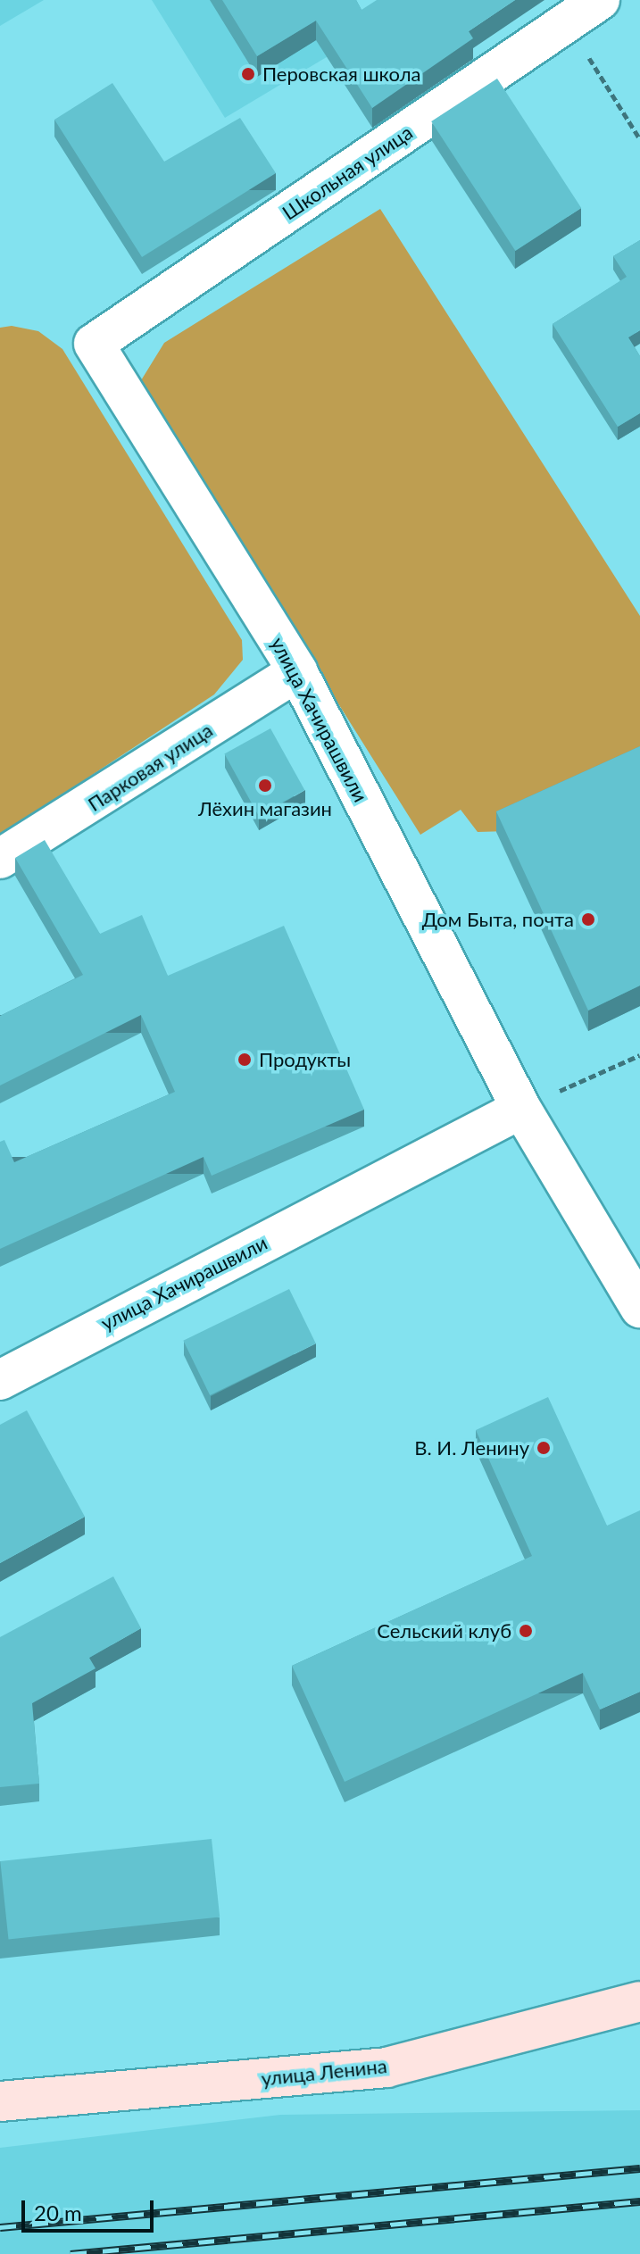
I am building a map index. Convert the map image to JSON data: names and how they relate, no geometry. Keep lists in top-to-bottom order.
{
  "streets": {
    "street": [
      "Школьная улица",
      "улица Хачирашвили",
      "Парковая улица",
      "улица Ленина"
    ]
  },
  "crossings": [
    ["Школьная улица", "улица Хачирашвили"],
    ["улица Хачирашвили", "Парковая улица"]
  ],
  "places": [
    "Перовская школа",
    "Лёхин магазин",
    "Дом Быта, почта",
    "Продукты",
    "В. И. Ленину",
    "Сельский клуб"
  ],
  "scale_bar": "20 m"
}
